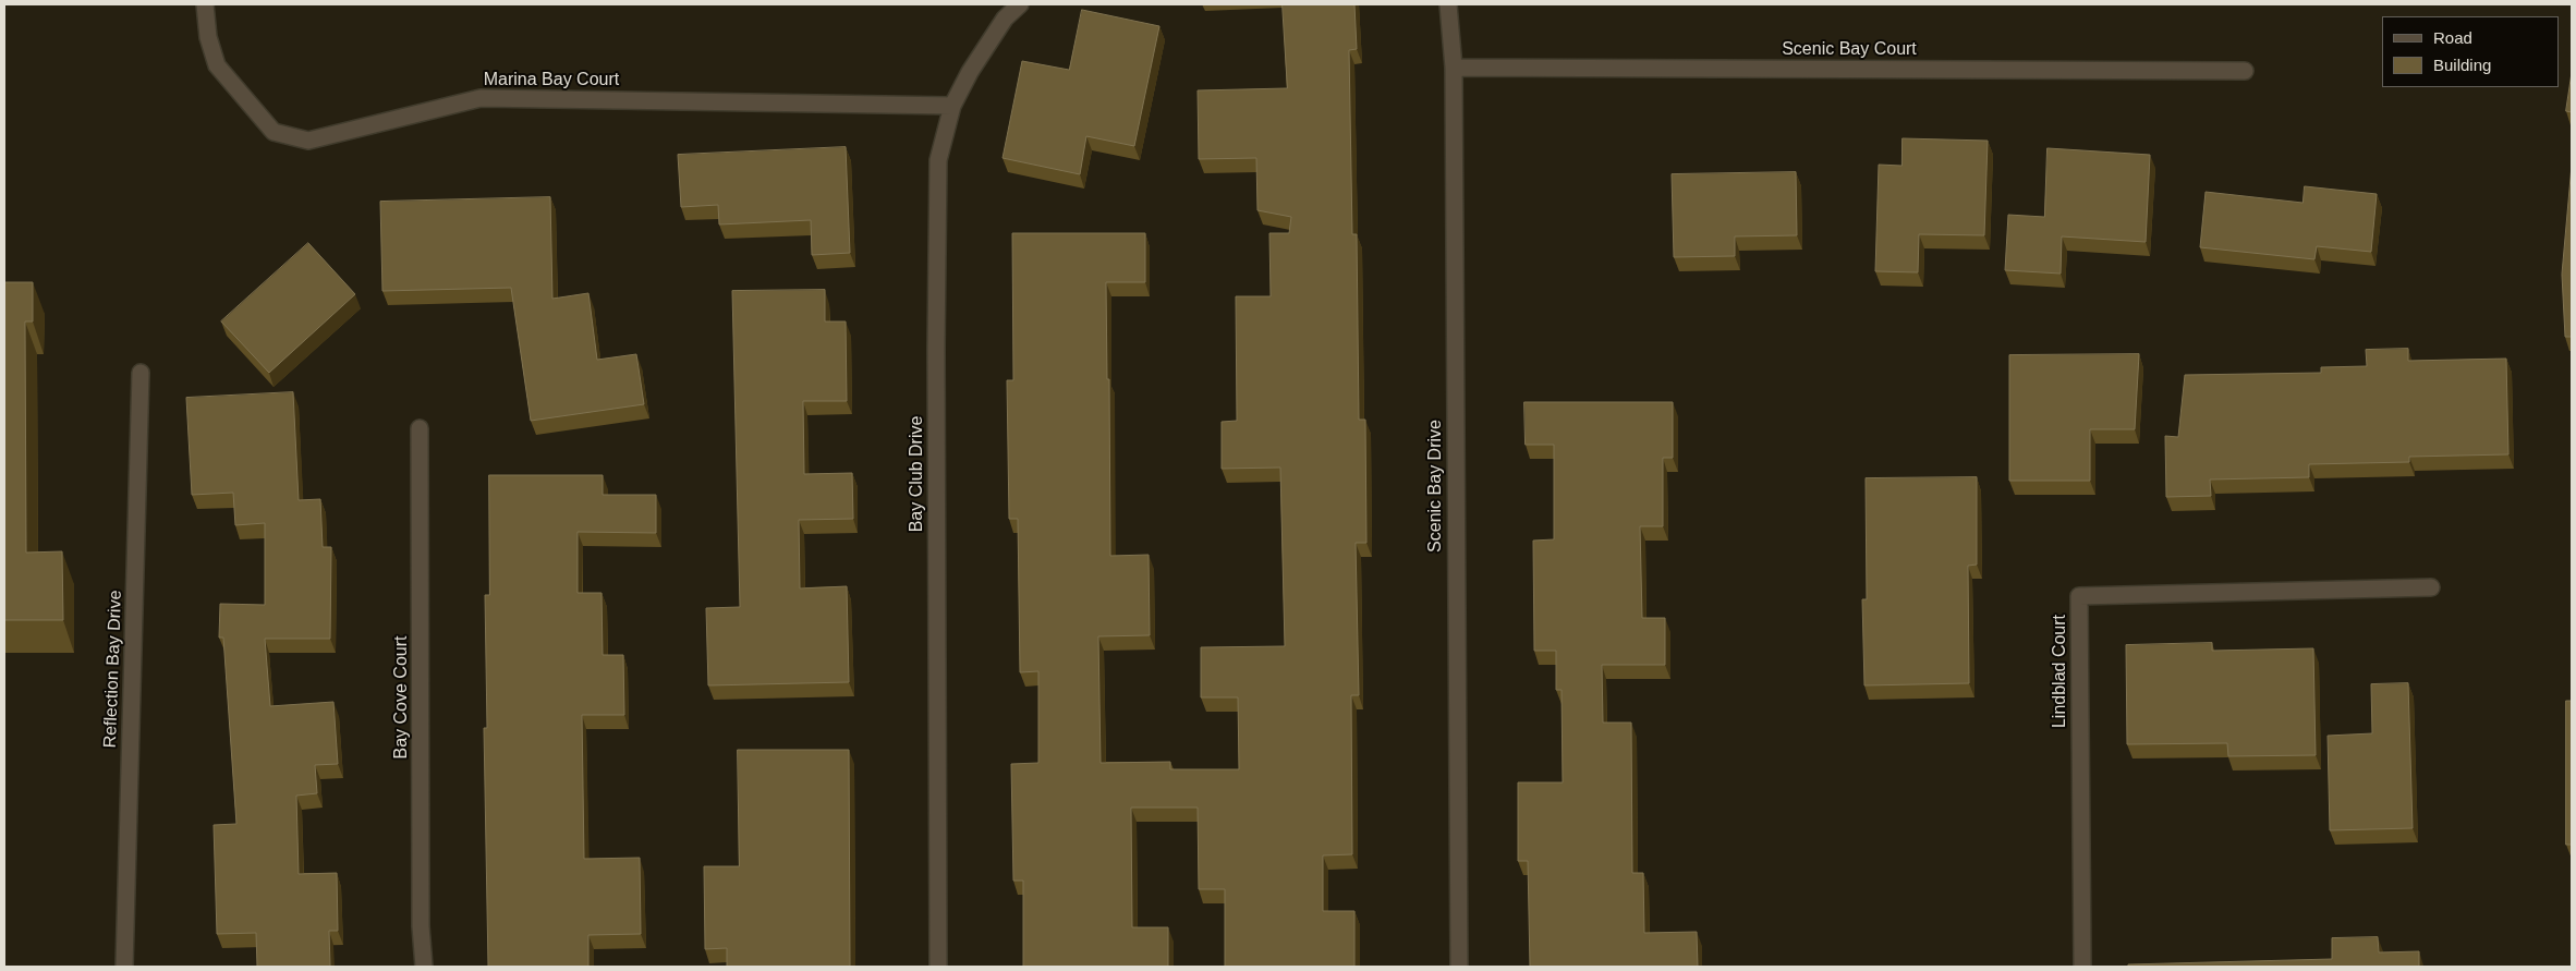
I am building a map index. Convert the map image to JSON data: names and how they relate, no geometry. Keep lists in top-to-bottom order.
{
  "streets": {
    "street": [
      "Scenic Bay Court",
      "Marina Bay Court",
      "Bay Club Drive",
      "Scenic Bay Drive",
      "Reflection Bay Drive",
      "Lindblad Court",
      "Bay Cove Court"
    ]
  },
  "crossings": [
    ["Scenic Bay Court", "Scenic Bay Drive"],
    ["Marina Bay Court", "Bay Club Drive"]
  ],
  "legend": ["Road", "Building"]
}
